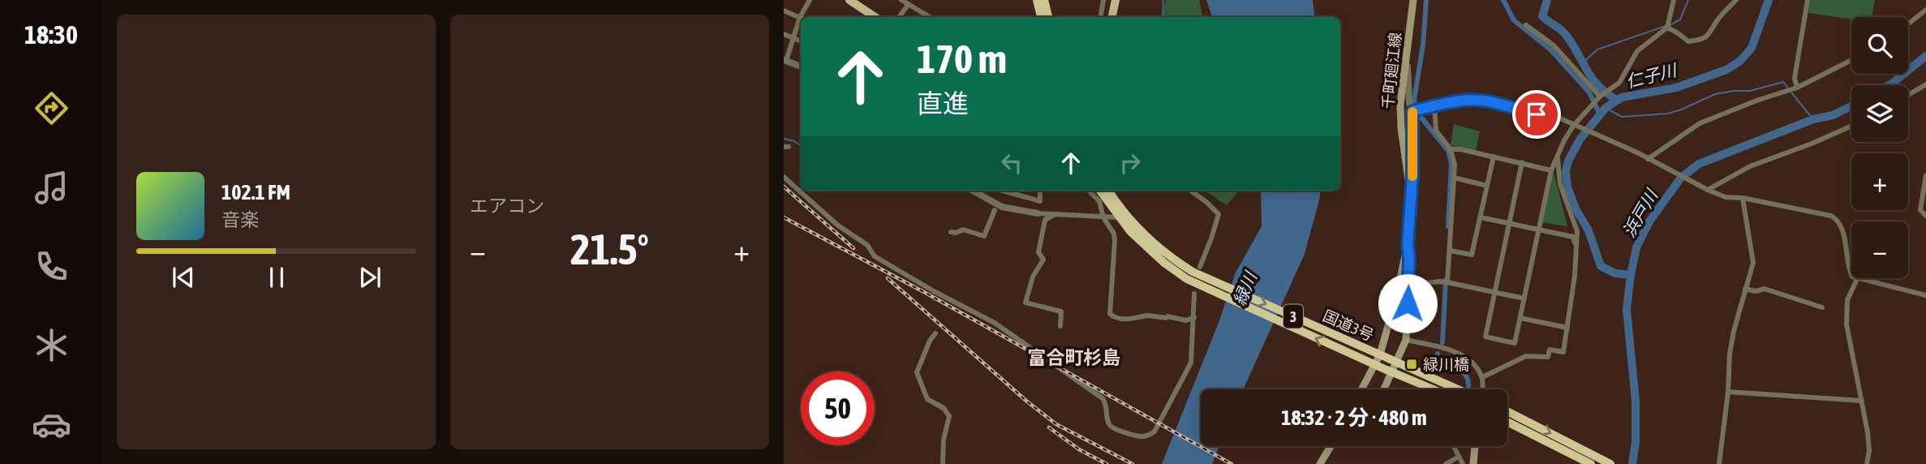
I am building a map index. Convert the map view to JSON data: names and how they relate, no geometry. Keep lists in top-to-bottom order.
{
  "streets": {
    "highway": ["3", "国道3号"],
    "main road": ["千町廻江線"]
  },
  "crossings": [
    ["千町廻江線", "国道3号"]
  ],
  "districts": ["富合町杉島"],
  "water": ["仁子川", "浜戸川", "緑川"],
  "places": {
    "transit": ["緑川橋"]
  },
  "page": {
    "tabs": "18:30",
    "tile": "エアコン",
    "map_buttons": ["+", "−"],
    "turn": ["170 m", "直進"],
    "song": ["102.1 FM", "音楽"],
    "heat": ["−", "21.5°", "+"],
    "limit": "50",
    "trip": "18:32 · 2 分 · 480 m"
  }
}
